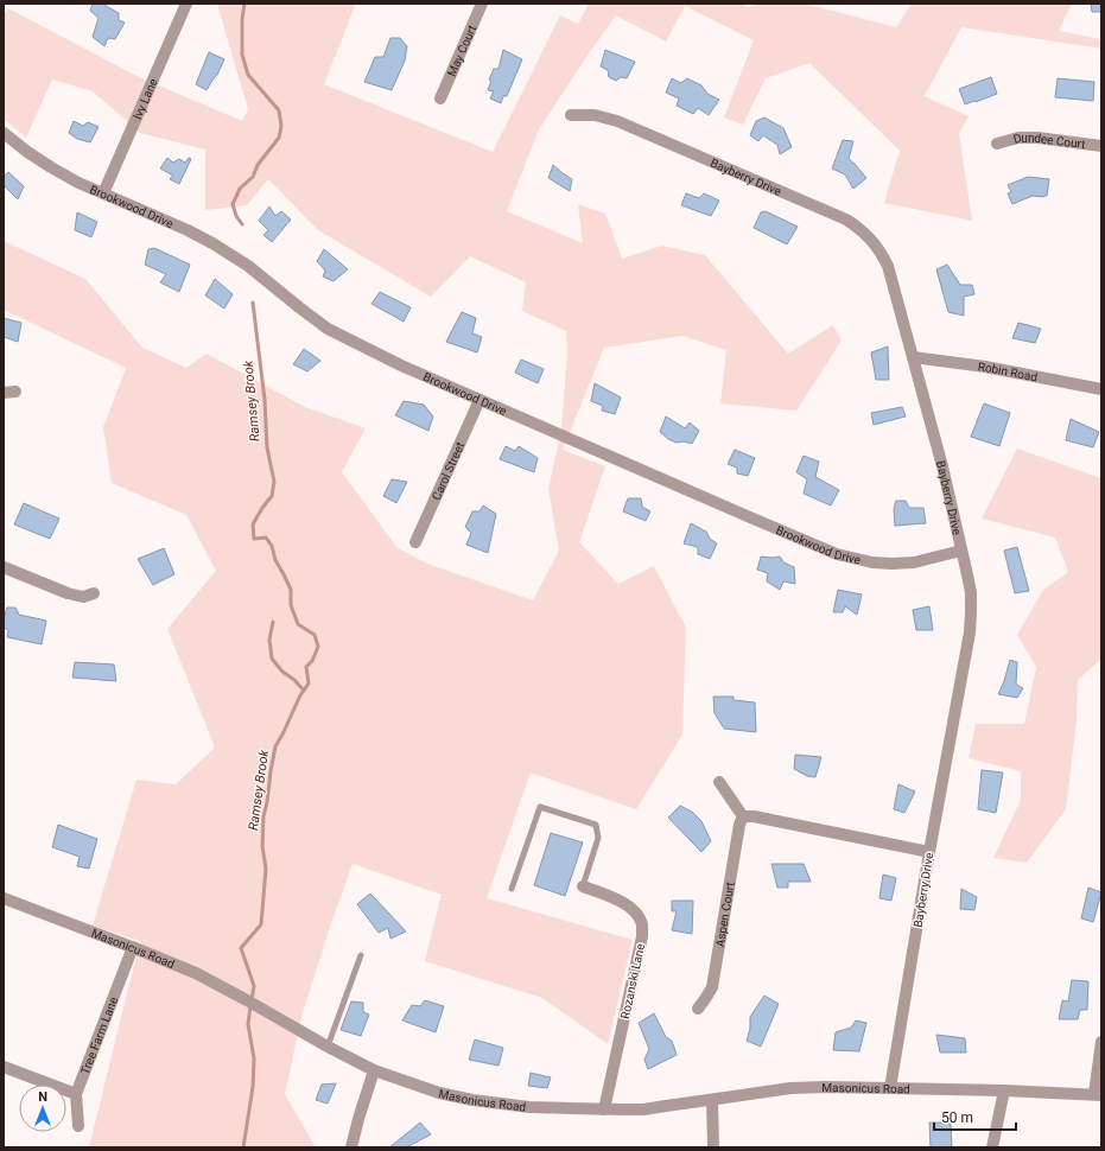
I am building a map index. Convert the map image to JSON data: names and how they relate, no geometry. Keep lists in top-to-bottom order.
{
  "streets": {
    "street": [
      "May Court",
      "Ivy Lane",
      "Dundee Court",
      "Bayberry Drive",
      "Brookwood Drive",
      "Robin Road",
      "Carol Street",
      "Aspen Court",
      "Masonicus Road",
      "Rozanski Lane",
      "Tree Farm Lane"
    ]
  },
  "crossings": [
    ["Ivy Lane", "Brookwood Drive"],
    ["Bayberry Drive", "Brookwood Drive"],
    ["Bayberry Drive", "Robin Road"],
    ["Bayberry Drive", "Masonicus Road"],
    ["Brookwood Drive", "Carol Street"],
    ["Masonicus Road", "Rozanski Lane"],
    ["Masonicus Road", "Tree Farm Lane"]
  ],
  "water": ["Ramsey Brook"],
  "scale_bar": "50 m",
  "north": "top"
}
